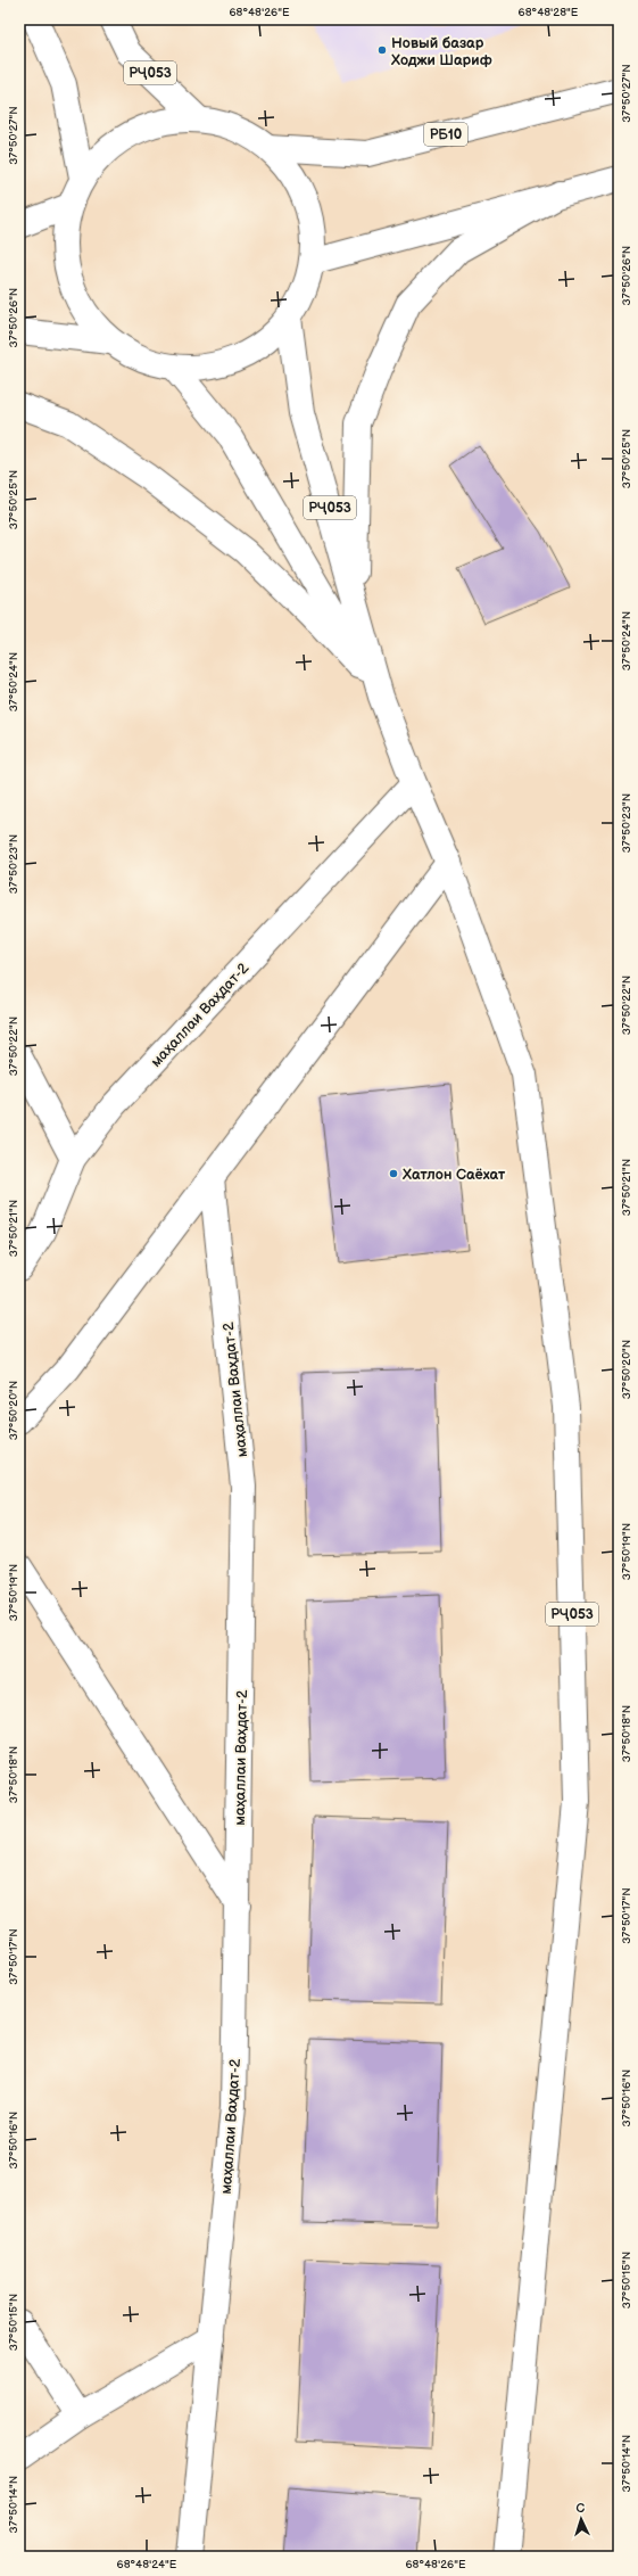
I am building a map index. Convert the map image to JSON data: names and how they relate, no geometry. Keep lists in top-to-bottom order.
{
  "streets": {
    "main road": ["РҶ053", "РБ10", "маҳаллаи Ваҳдат-2"]
  },
  "crossings": [
    ["РҶ053", "маҳаллаи Ваҳдат-2"]
  ],
  "places": ["Новый базар Ходжи Шариф", "Хатлон Саёхат"],
  "north": "top",
  "coordinates": [
    "68°48'26\"E",
    "68°48'28\"E",
    "37°50'27\"N",
    "37°50'26\"N",
    "37°50'25\"N",
    "37°50'24\"N",
    "37°50'23\"N",
    "37°50'22\"N",
    "37°50'21\"N",
    "37°50'20\"N",
    "37°50'19\"N",
    "37°50'18\"N",
    "37°50'17\"N",
    "37°50'16\"N",
    "37°50'15\"N",
    "37°50'14\"N",
    "68°48'24\"E"
  ]
}
